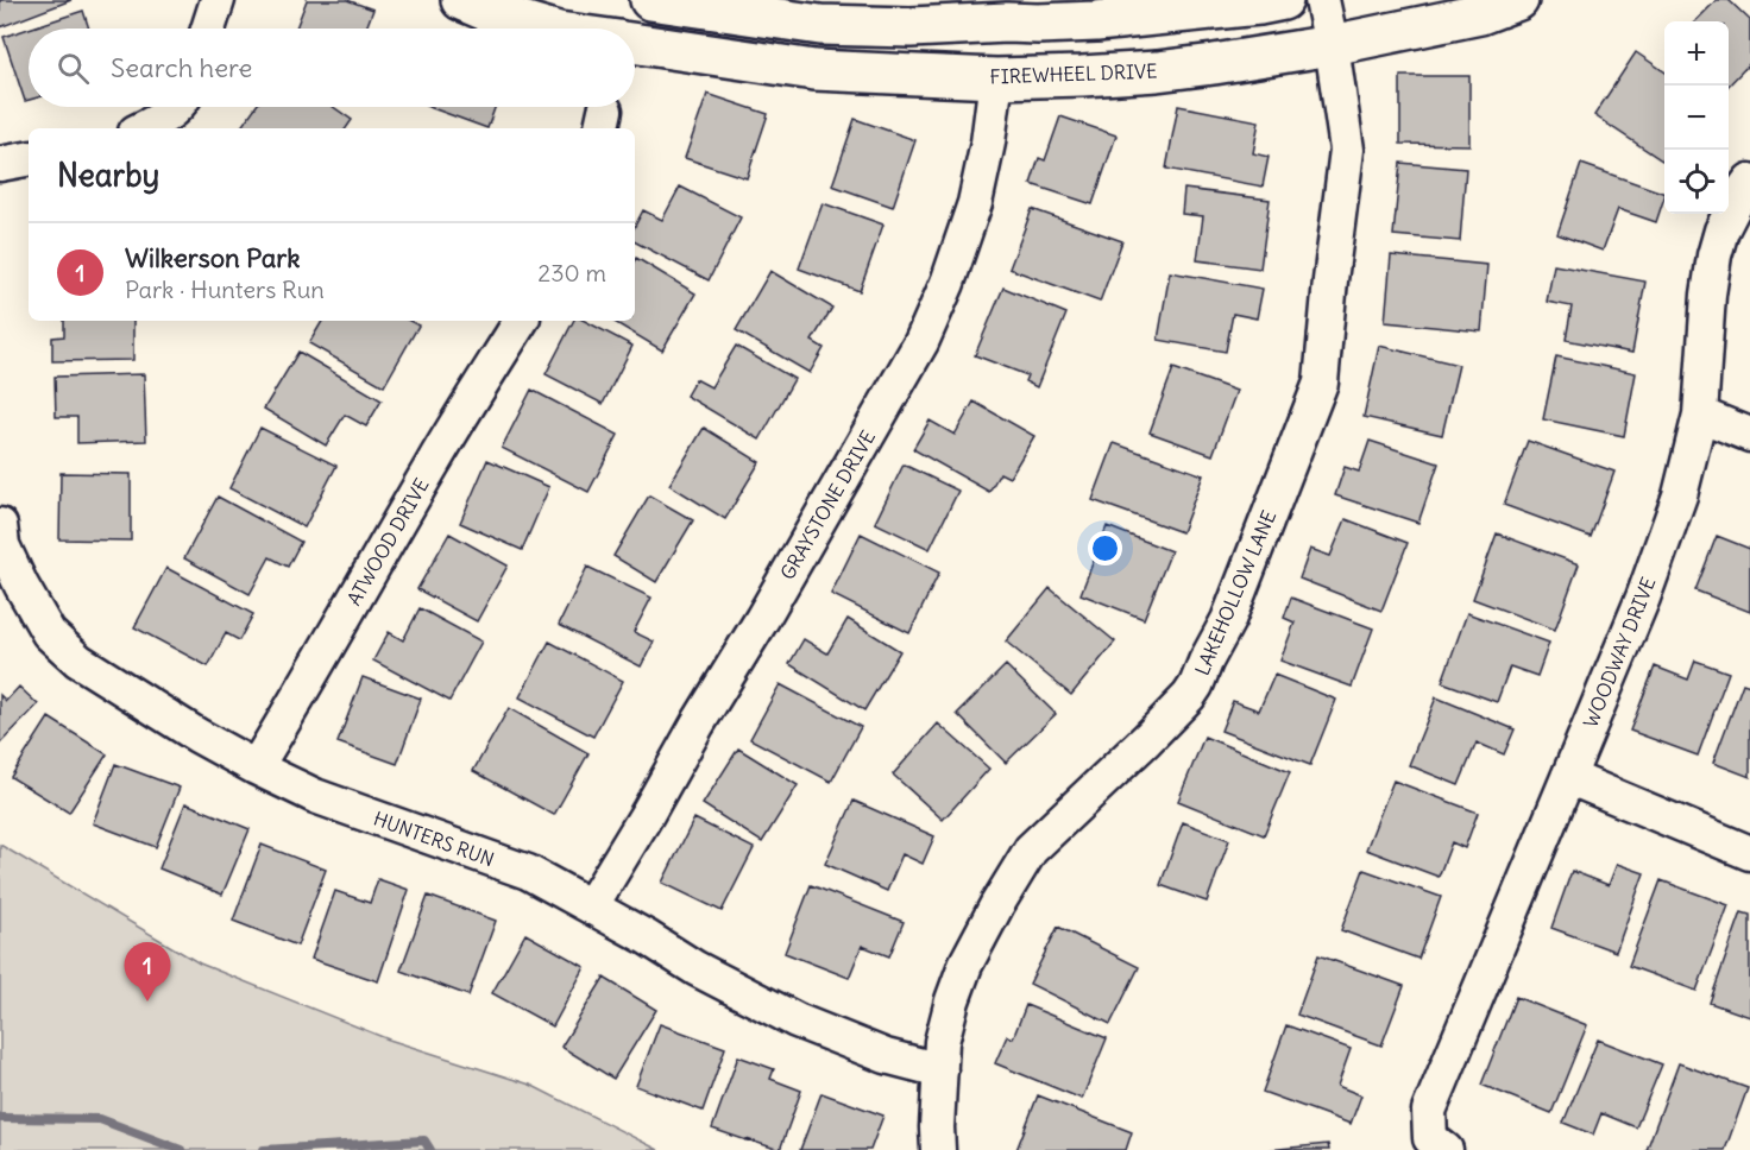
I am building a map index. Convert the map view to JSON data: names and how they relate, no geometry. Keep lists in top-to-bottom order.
{
  "streets": {
    "street": [
      "FIREWHEEL DRIVE",
      "GRAYSTONE DRIVE",
      "ATWOOD DRIVE",
      "LAKEHOLLOW LANE",
      "WOODWAY DRIVE",
      "HUNTERS RUN"
    ]
  },
  "crossings": [
    ["FIREWHEEL DRIVE", "GRAYSTONE DRIVE"],
    ["FIREWHEEL DRIVE", "LAKEHOLLOW LANE"],
    ["GRAYSTONE DRIVE", "HUNTERS RUN"],
    ["ATWOOD DRIVE", "HUNTERS RUN"],
    ["LAKEHOLLOW LANE", "HUNTERS RUN"]
  ],
  "page": {
    "map_buttons": ["+", "−"],
    "search": "Search here",
    "heading": "Nearby",
    "list": [
      {
        "mark": "1",
        "name": "Wilkerson Park",
        "note": "Park · Hunters Run",
        "value": "230 m"
      }
    ],
    "pins": "1"
  }
}
